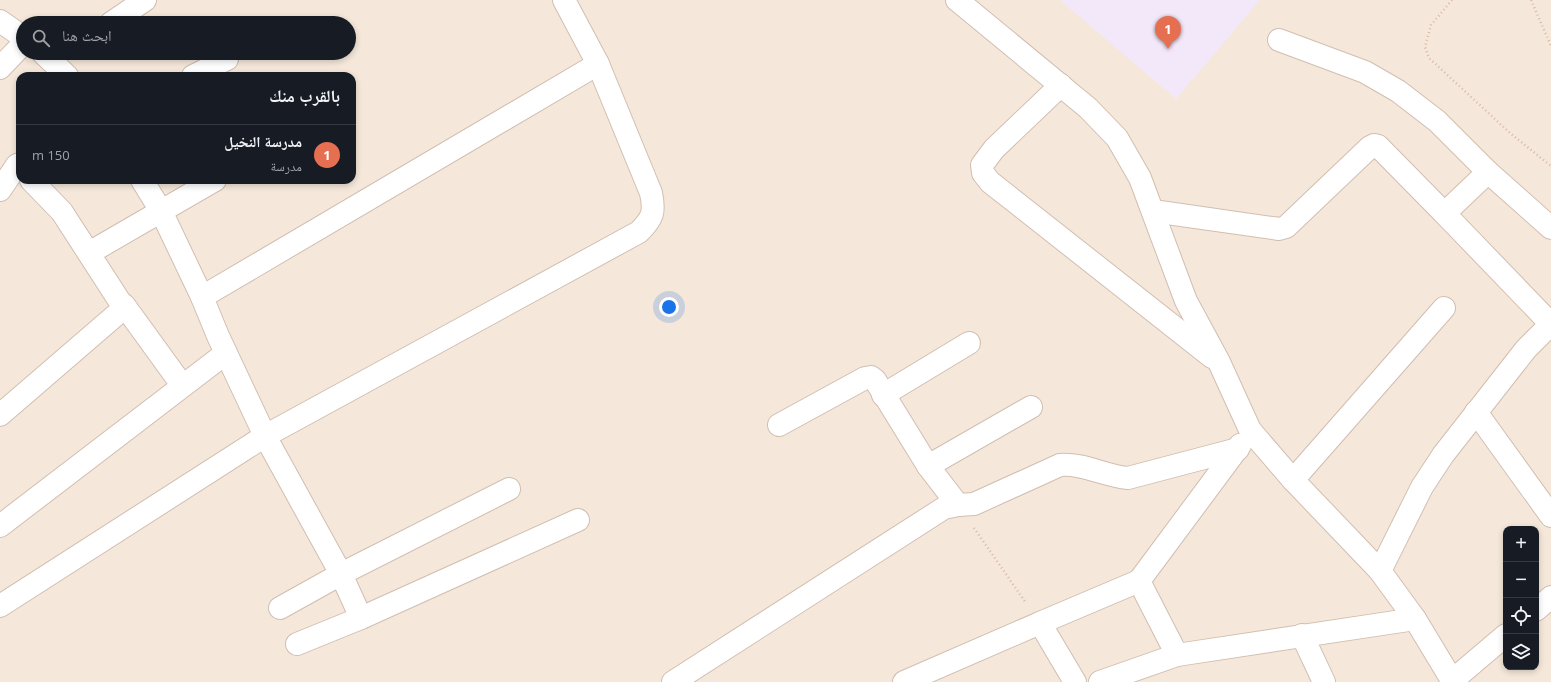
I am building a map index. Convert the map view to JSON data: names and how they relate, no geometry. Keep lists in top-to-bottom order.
{
  "page": {
    "pins": "1",
    "search": "ابحث هنا",
    "heading": "بالقرب منك",
    "list": [
      {
        "mark": "1",
        "name": "مدرسة النخيل",
        "note": "مدرسة",
        "value": "150 m"
      }
    ],
    "map_buttons": ["+", "−"]
  }
}
